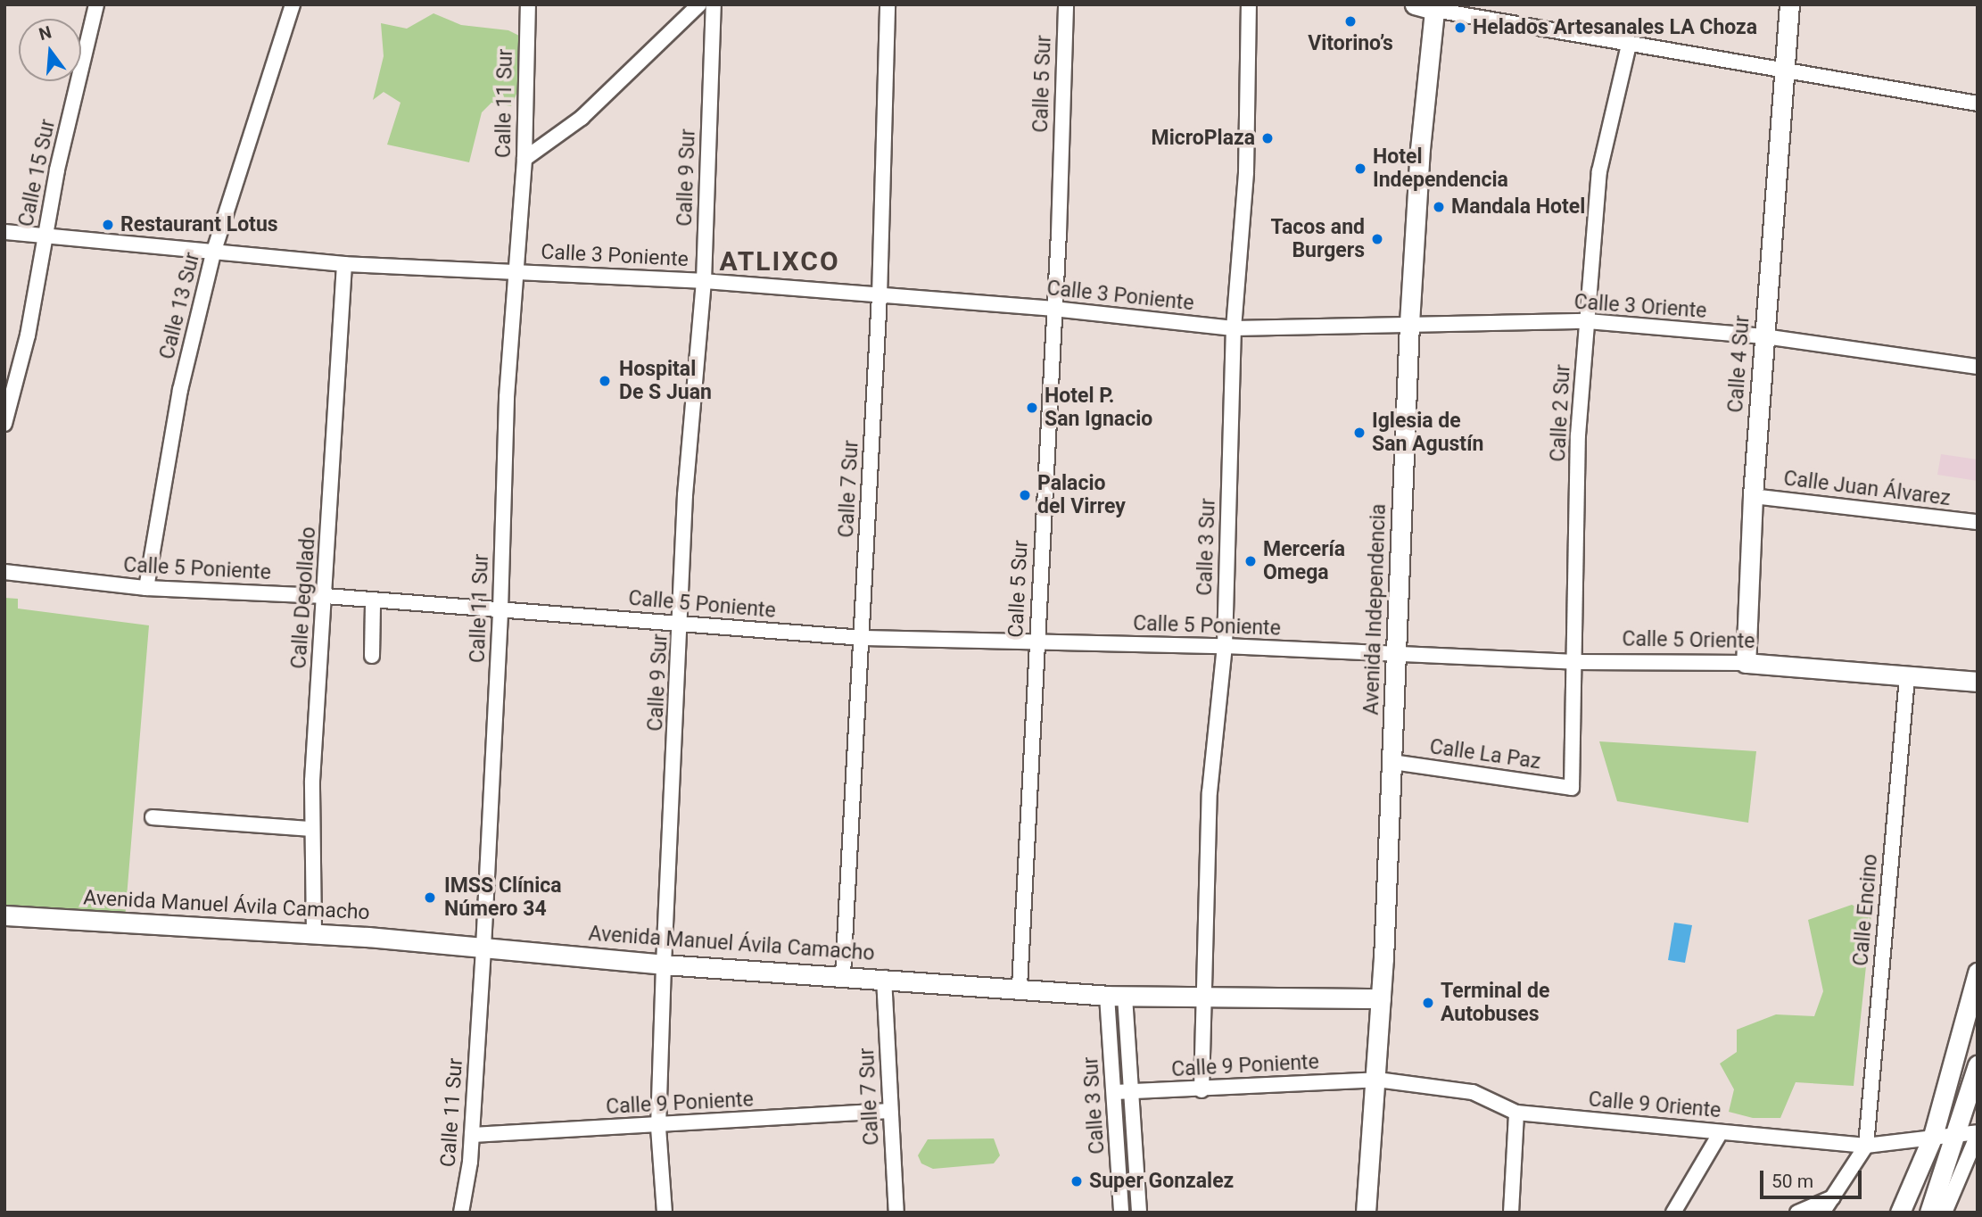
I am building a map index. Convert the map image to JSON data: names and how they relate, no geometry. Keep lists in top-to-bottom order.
{
  "streets": {
    "main road": [
      "Calle 4 Sur",
      "Avenida Independencia",
      "Calle 5 Oriente",
      "Avenida Manuel Ávila Camacho"
    ],
    "street": [
      "Calle 5 Sur",
      "Calle 11 Sur",
      "Calle 15 Sur",
      "Calle 9 Sur",
      "Calle 3 Poniente",
      "Calle 13 Sur",
      "Calle 3 Oriente",
      "Calle 2 Sur",
      "Calle 7 Sur",
      "Calle Juan Álvarez",
      "Calle 3 Sur",
      "Calle 5 Poniente",
      "Calle Degollado",
      "Calle La Paz",
      "Calle Encino",
      "Calle 9 Poniente",
      "Calle 9 Oriente"
    ]
  },
  "crossings": [
    ["Calle 5 Sur", "Calle 3 Poniente"],
    ["Calle 5 Sur", "Calle 5 Poniente"],
    ["Calle 5 Sur", "Avenida Manuel Ávila Camacho"],
    ["Calle 11 Sur", "Calle 3 Poniente"],
    ["Calle 11 Sur", "Calle 5 Poniente"],
    ["Calle 11 Sur", "Avenida Manuel Ávila Camacho"],
    ["Calle 11 Sur", "Calle 9 Poniente"],
    ["Calle 15 Sur", "Calle 3 Poniente"],
    ["Calle 9 Sur", "Calle 3 Poniente"],
    ["Calle 9 Sur", "Calle 5 Poniente"],
    ["Calle 9 Sur", "Avenida Manuel Ávila Camacho"],
    ["Calle 9 Sur", "Calle 9 Poniente"],
    ["Calle 3 Poniente", "Calle 13 Sur"],
    ["Calle 3 Poniente", "Calle 3 Oriente"],
    ["Calle 3 Poniente", "Calle 7 Sur"],
    ["Calle 3 Poniente", "Calle 3 Sur"],
    ["Calle 3 Poniente", "Calle Degollado"],
    ["Calle 3 Poniente", "Avenida Independencia"],
    ["Calle 13 Sur", "Calle 5 Poniente"],
    ["Calle 3 Oriente", "Calle 4 Sur"],
    ["Calle 3 Oriente", "Calle 2 Sur"],
    ["Calle 3 Oriente", "Avenida Independencia"],
    ["Calle 4 Sur", "Calle Juan Álvarez"],
    ["Calle 4 Sur", "Calle 5 Oriente"],
    ["Calle 2 Sur", "Calle 5 Oriente"],
    ["Calle 2 Sur", "Calle La Paz"],
    ["Calle 7 Sur", "Calle 5 Poniente"],
    ["Calle 7 Sur", "Avenida Manuel Ávila Camacho"],
    ["Calle 7 Sur", "Calle 9 Poniente"],
    ["Calle 3 Sur", "Calle 5 Poniente"],
    ["Calle 3 Sur", "Avenida Manuel Ávila Camacho"],
    ["Calle 3 Sur", "Calle 9 Poniente"],
    ["Calle 5 Poniente", "Calle Degollado"],
    ["Calle 5 Poniente", "Avenida Independencia"],
    ["Calle 5 Poniente", "Calle 5 Oriente"],
    ["Calle Degollado", "Avenida Manuel Ávila Camacho"],
    ["Avenida Independencia", "Calle 5 Oriente"],
    ["Avenida Independencia", "Calle La Paz"],
    ["Avenida Independencia", "Avenida Manuel Ávila Camacho"],
    ["Avenida Independencia", "Calle 9 Poniente"],
    ["Avenida Independencia", "Calle 9 Oriente"],
    ["Calle 5 Oriente", "Calle Encino"],
    ["Calle Encino", "Calle 9 Oriente"],
    ["Calle 9 Poniente", "Calle 9 Oriente"]
  ],
  "districts": ["ATLIXCO"],
  "places": [
    "Vitorino’s",
    "Helados Artesanales LA Choza",
    "MicroPlaza",
    "Hotel Independencia",
    "Mandala Hotel",
    "Restaurant Lotus",
    "Tacos and Burgers",
    "Hospital De S Juan",
    "Hotel P. San Ignacio",
    "Iglesia de San Agustín",
    "Palacio del Virrey",
    "Mercería Omega",
    "IMSS Clínica Número 34",
    "Terminal de Autobuses",
    "Super Gonzalez"
  ],
  "scale_bar": "50 m",
  "north": "top"
}
